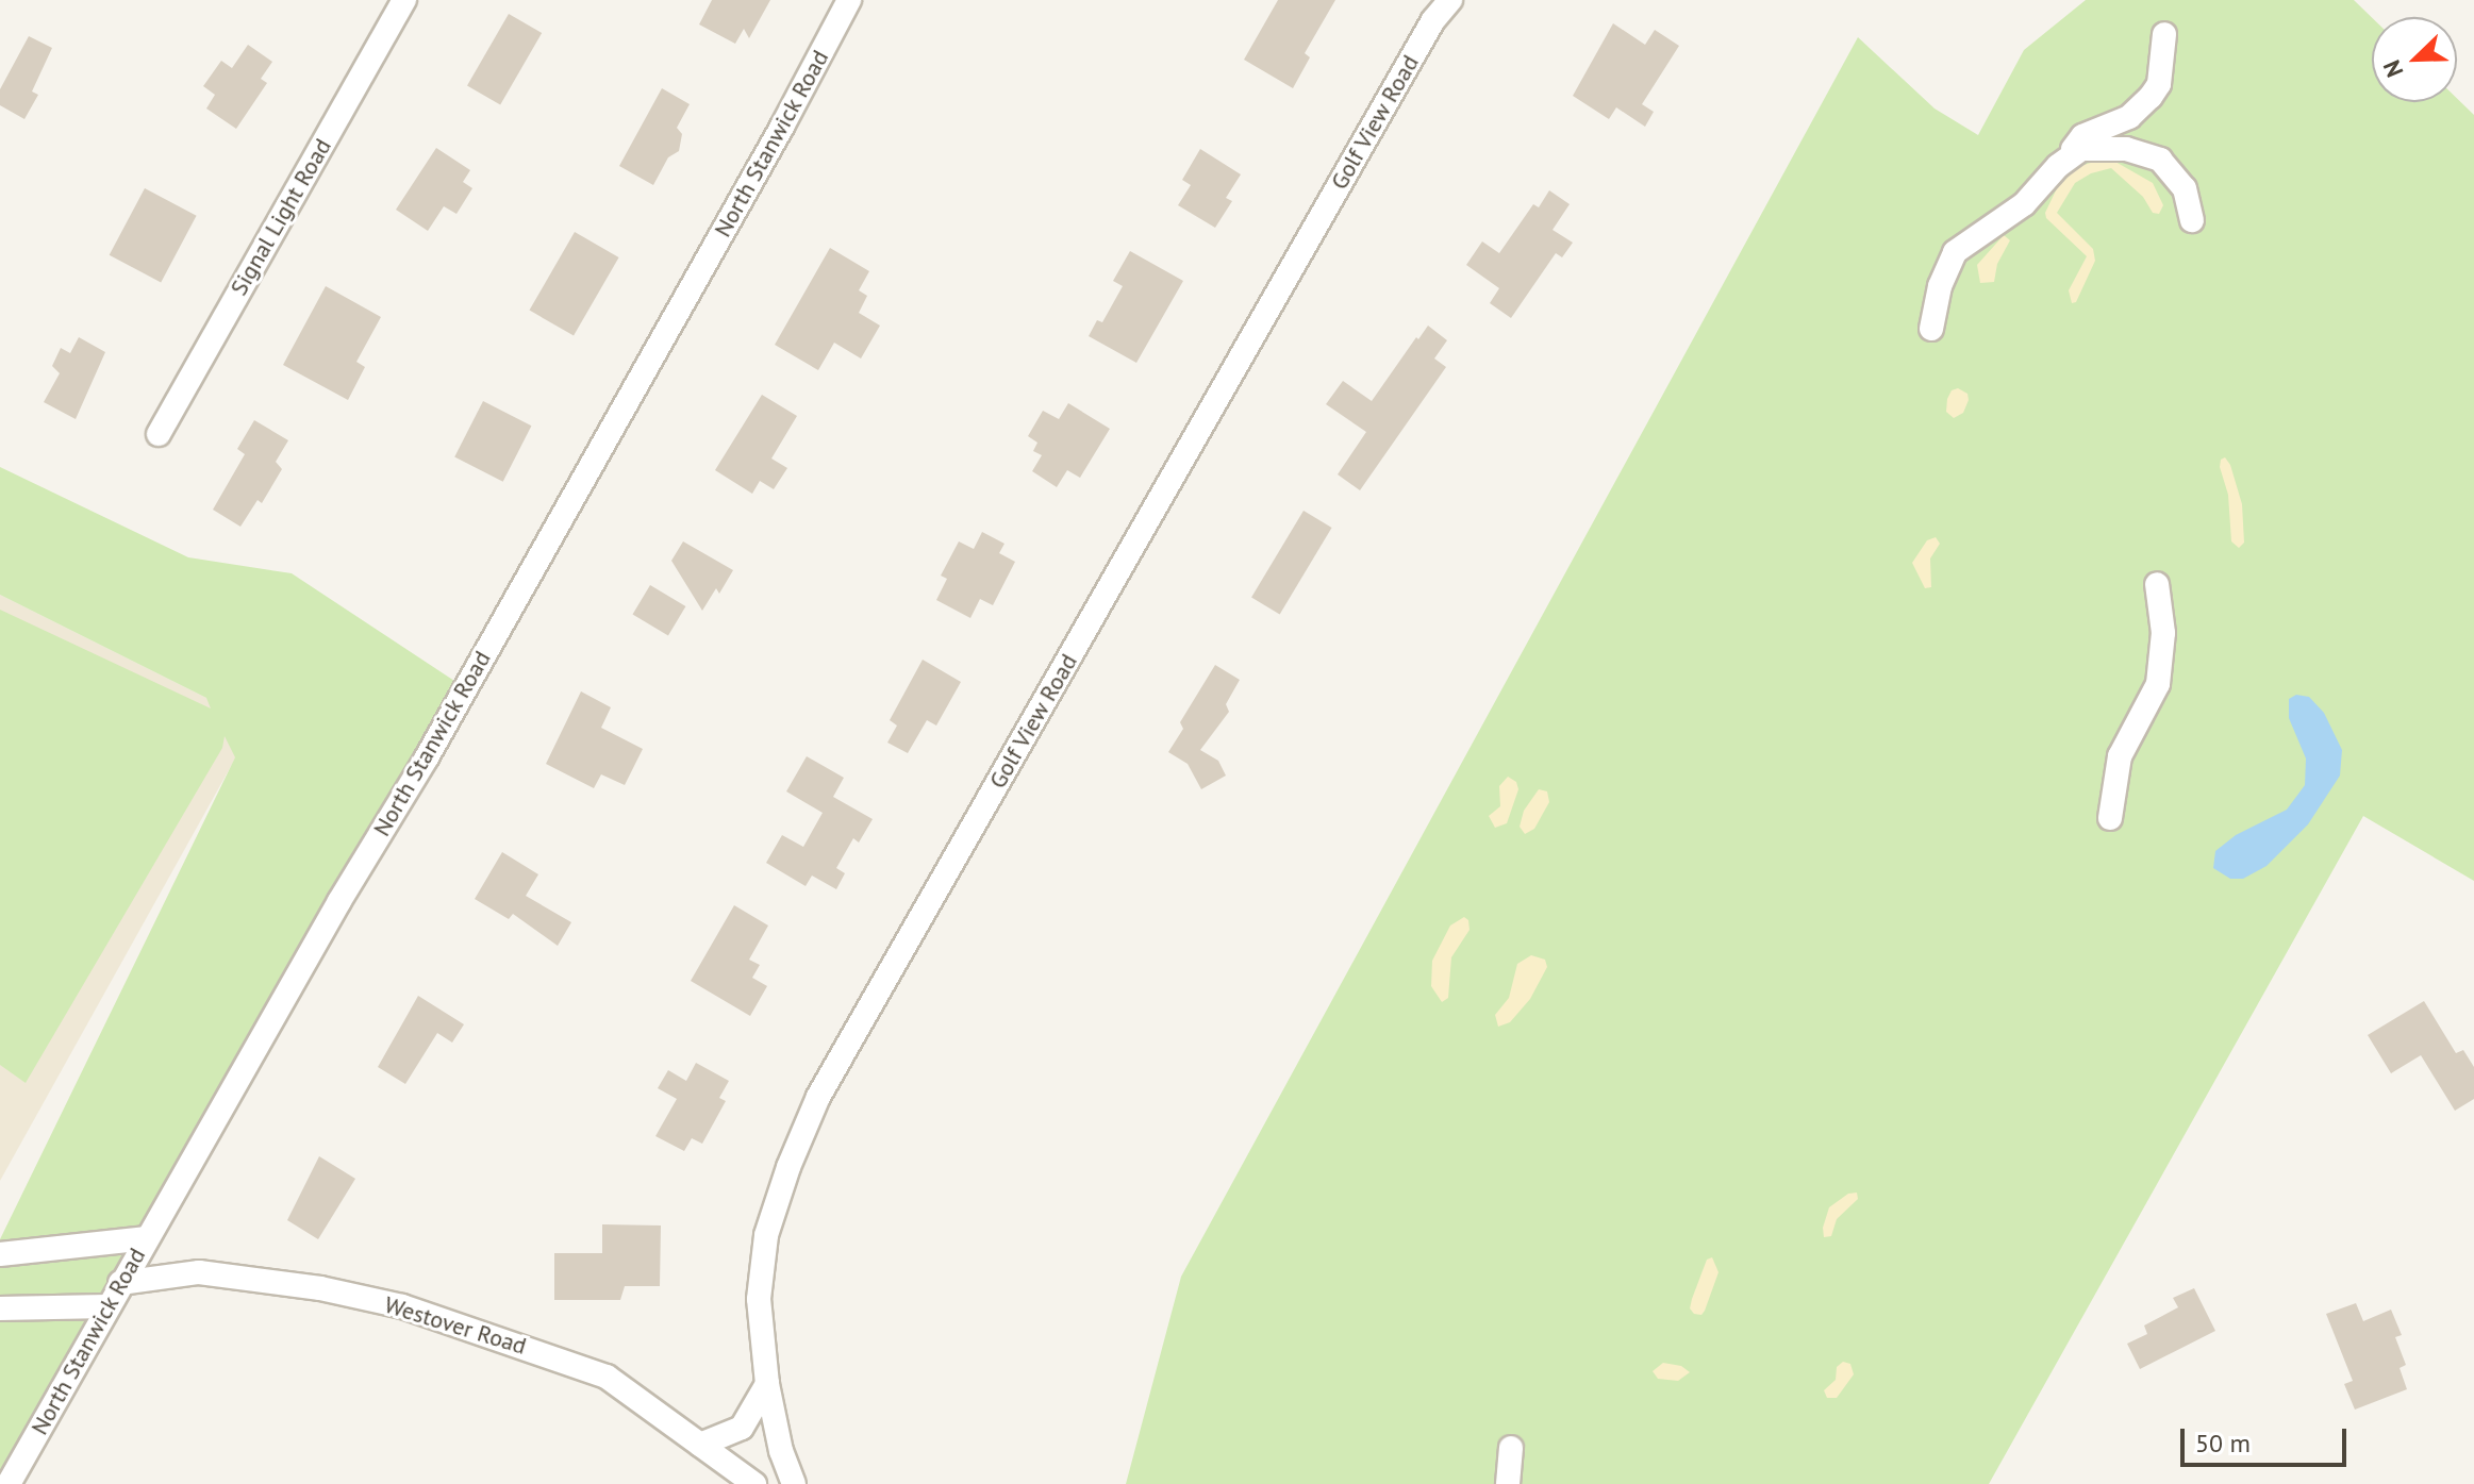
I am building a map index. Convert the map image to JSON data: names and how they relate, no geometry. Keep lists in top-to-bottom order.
{
  "streets": {
    "street": [
      "Golf View Road",
      "North Stanwick Road",
      "Signal Light Road",
      "Westover Road"
    ]
  },
  "crossings": [
    ["North Stanwick Road", "Westover Road"]
  ],
  "scale_bar": "50 m",
  "north": "bottom left"
}
